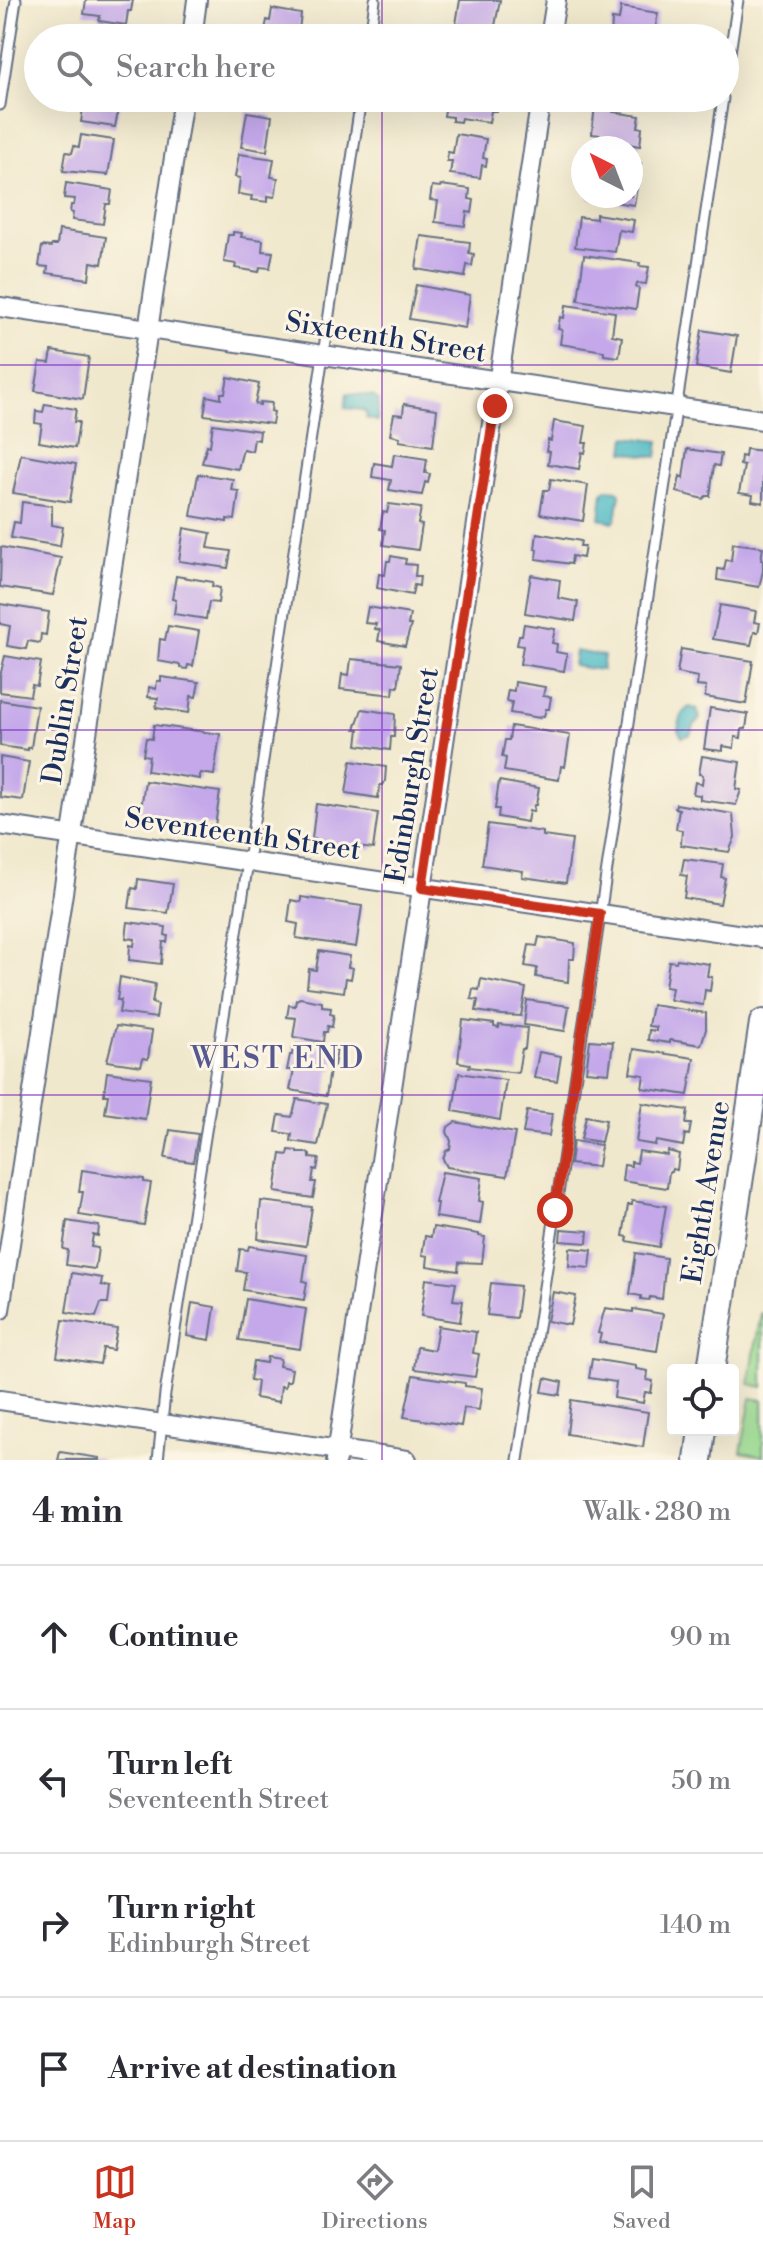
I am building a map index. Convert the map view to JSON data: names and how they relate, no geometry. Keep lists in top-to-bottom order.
{
  "streets": {
    "street": [
      "Sixteenth Street",
      "Dublin Street",
      "Edinburgh Street",
      "Seventeenth Street",
      "Eighth Avenue"
    ]
  },
  "crossings": [
    ["Sixteenth Street", "Dublin Street"],
    ["Sixteenth Street", "Edinburgh Street"],
    ["Dublin Street", "Seventeenth Street"],
    ["Edinburgh Street", "Seventeenth Street"]
  ],
  "districts": ["WEST END"],
  "north": "top left",
  "page": {
    "search": "Search here",
    "heading": ["4 min", "Walk · 280 m"],
    "list": [
      ["Continue", "90 m"],
      ["Turn left", "Seventeenth Street", "50 m"],
      ["Turn right", "Edinburgh Street", "140 m"],
      "Arrive at destination"
    ],
    "nav": ["Map", "Directions", "Saved"]
  }
}
